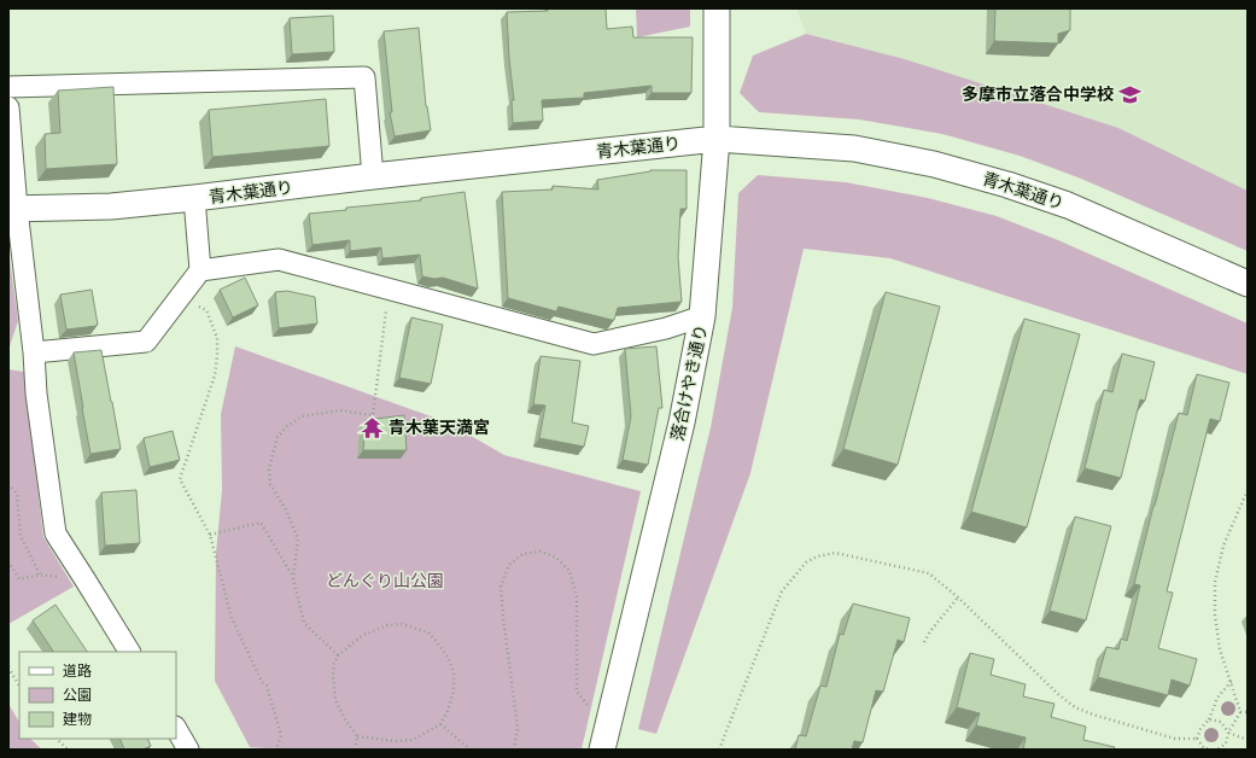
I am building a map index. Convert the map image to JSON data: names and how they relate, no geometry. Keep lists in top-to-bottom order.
{
  "streets": {
    "street": ["青木葉通り", "落合けやき通り"]
  },
  "crossings": [
    ["青木葉通り", "落合けやき通り"]
  ],
  "parks": ["どんぐり山公園"],
  "places": {
    "school or university": ["多摩市立落合中学校"],
    "temple": ["青木葉天満宮"]
  },
  "legend": ["道路", "公園", "建物"]
}
